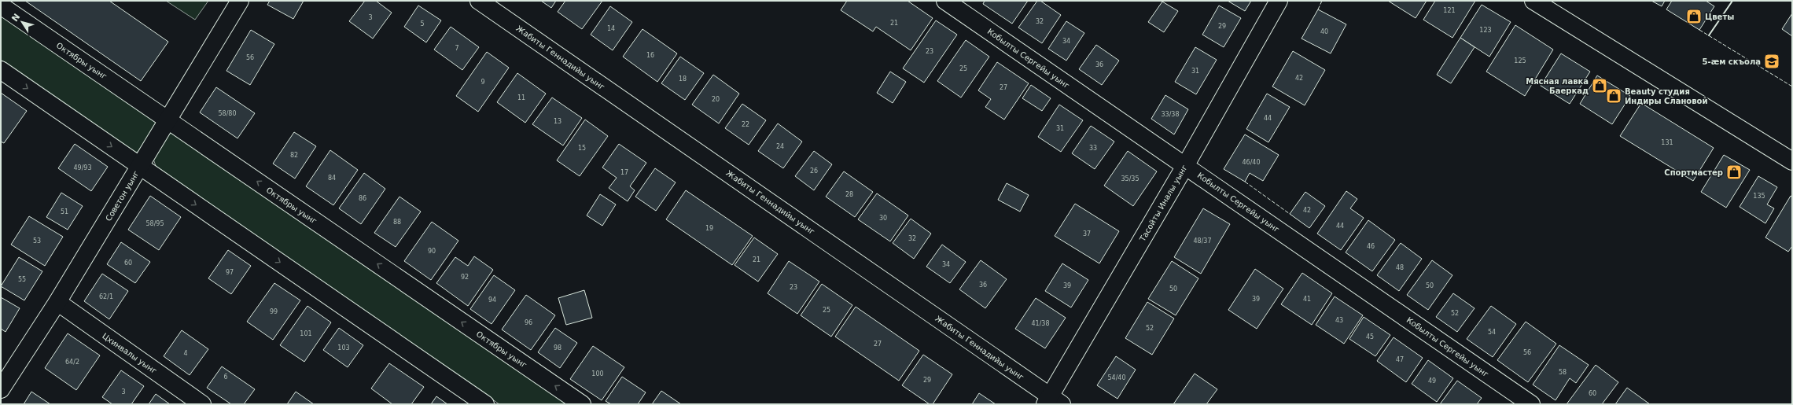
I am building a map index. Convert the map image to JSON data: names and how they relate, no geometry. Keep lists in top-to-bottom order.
{
  "streets": {
    "street": [
      "Жабиты Геннадийы уынг",
      "Кобылты Сергейы уынг",
      "Октябры уынг",
      "Советон уынг",
      "Тасойты Иналы уынг",
      "Цхинвалы уынг"
    ]
  },
  "crossings": [
    ["Жабиты Геннадийы уынг", "Тасойты Иналы уынг"],
    ["Кобылты Сергейы уынг", "Тасойты Иналы уынг"],
    ["Октябры уынг", "Советон уынг"],
    ["Советон уынг", "Цхинвалы уынг"]
  ],
  "places": {
    "shop": [
      "Цветы",
      "Мясная лавка Баеркад",
      "Beauty студия Индиры Слановой",
      "Спортмастер"
    ],
    "school or university": ["5-æм скъола"]
  },
  "house_numbers": [
    "121",
    "3",
    "32",
    "21",
    "5",
    "29",
    "14",
    "123",
    "40",
    "34",
    "7",
    "23",
    "16",
    "56",
    "125",
    "36",
    "25",
    "31",
    "42",
    "18",
    "9",
    "27",
    "11",
    "20",
    "58/80",
    "33/38",
    "44",
    "13",
    "22",
    "31",
    "131",
    "24",
    "15",
    "33",
    "82",
    "46/40",
    "49/93",
    "26",
    "17",
    "84",
    "35/35",
    "28",
    "135",
    "86",
    "42",
    "51",
    "30",
    "88",
    "58/95",
    "44",
    "19",
    "37",
    "32",
    "53",
    "48/37",
    "46",
    "90",
    "21",
    "60",
    "34",
    "48",
    "97",
    "92",
    "55",
    "36",
    "39",
    "50",
    "23",
    "50",
    "62/1",
    "39",
    "41",
    "94",
    "25",
    "99",
    "52",
    "43",
    "96",
    "41/38",
    "52",
    "54",
    "101",
    "45",
    "27",
    "103",
    "98",
    "56",
    "4",
    "47",
    "64/2",
    "58",
    "100",
    "6",
    "54/40",
    "29",
    "49",
    "3",
    "60"
  ],
  "north": "top left"
}
